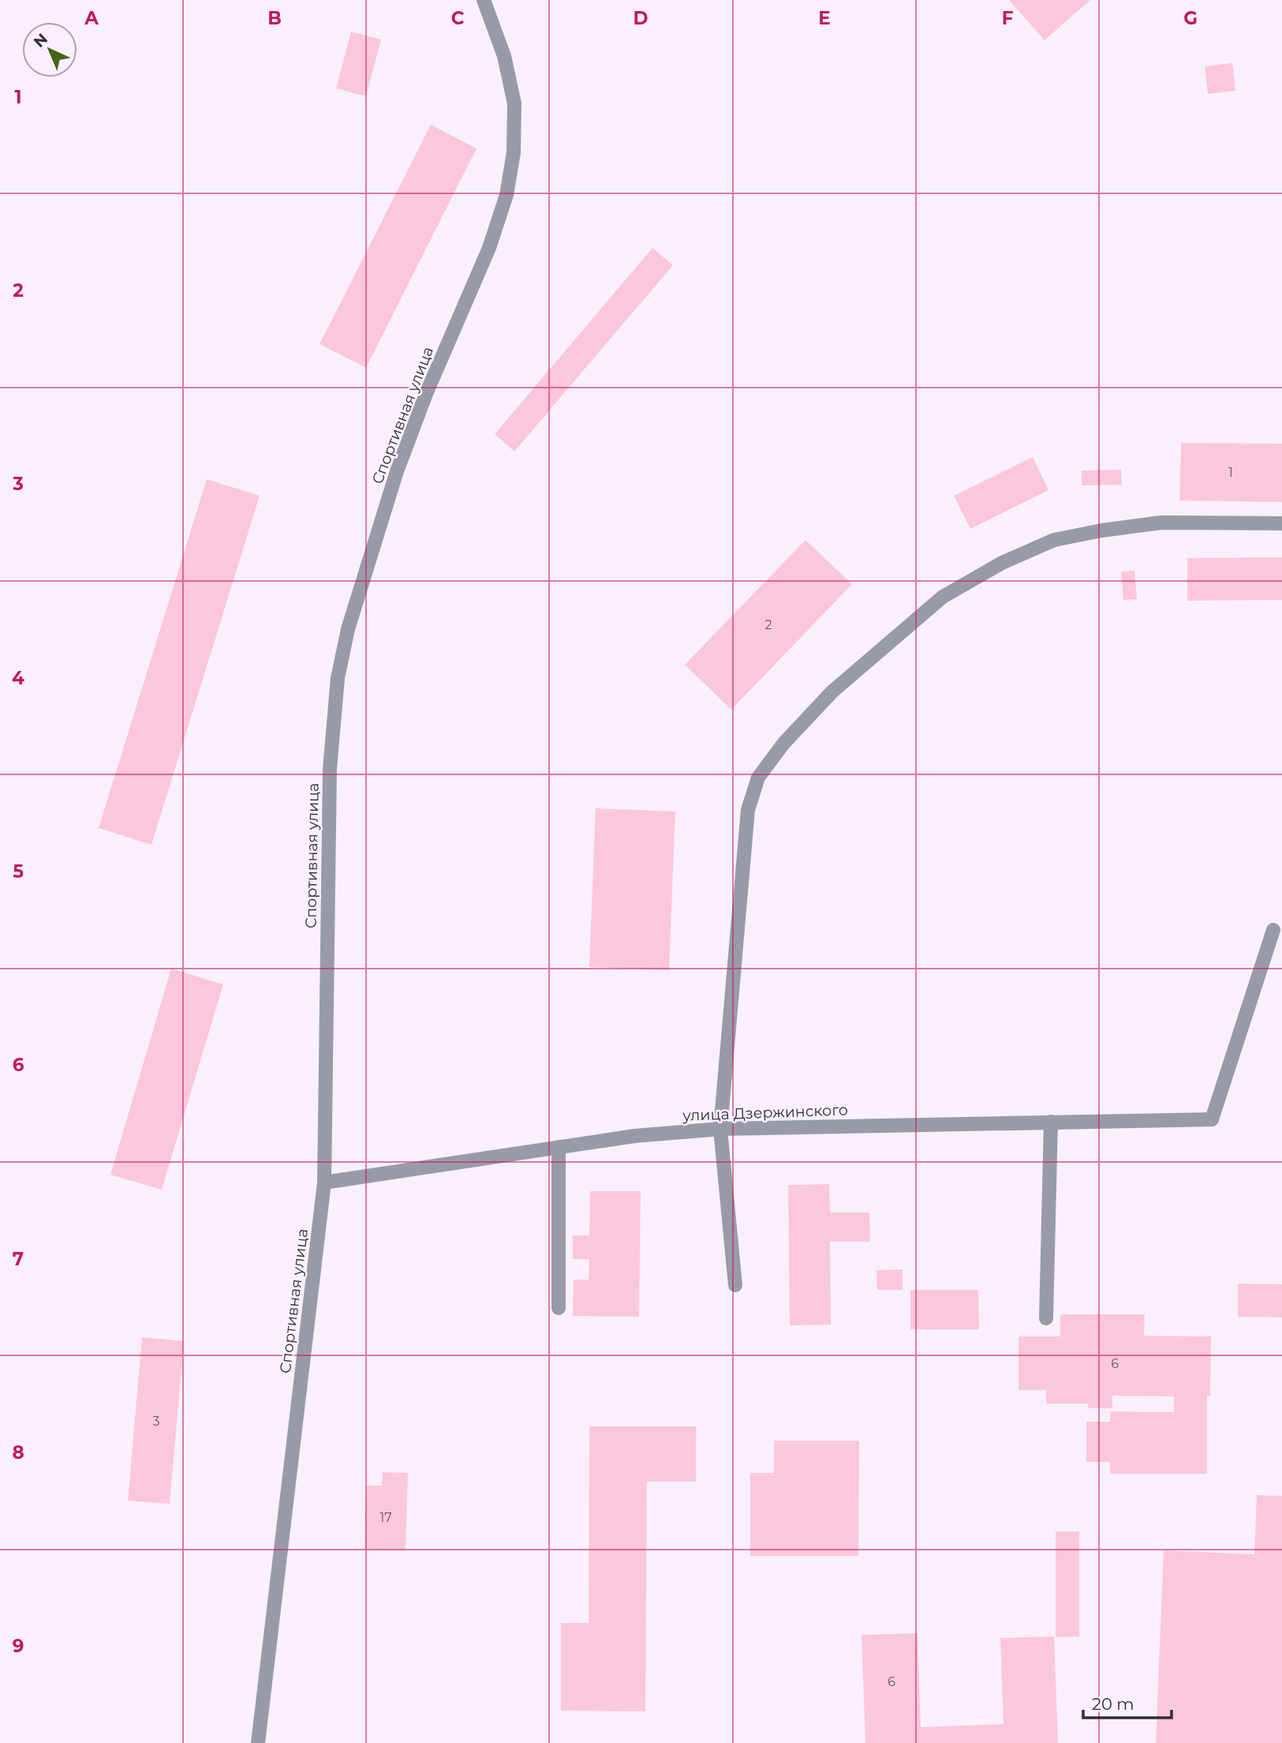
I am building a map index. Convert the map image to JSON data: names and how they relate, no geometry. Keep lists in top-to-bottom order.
{
  "streets": {
    "street": ["Спортивная улица", "улица Дзержинского"]
  },
  "crossings": [
    ["Спортивная улица", "улица Дзержинского"]
  ],
  "house_numbers": [
    "1",
    "2",
    "6",
    "3",
    "17",
    "6"
  ],
  "scale_bar": "20 m",
  "north": "top left",
  "grid": {
    "columns": [
      "A",
      "B",
      "C",
      "D",
      "E",
      "F",
      "G"
    ],
    "rows": [
      "1",
      "2",
      "3",
      "4",
      "5",
      "6",
      "7",
      "8",
      "9"
    ]
  }
}
